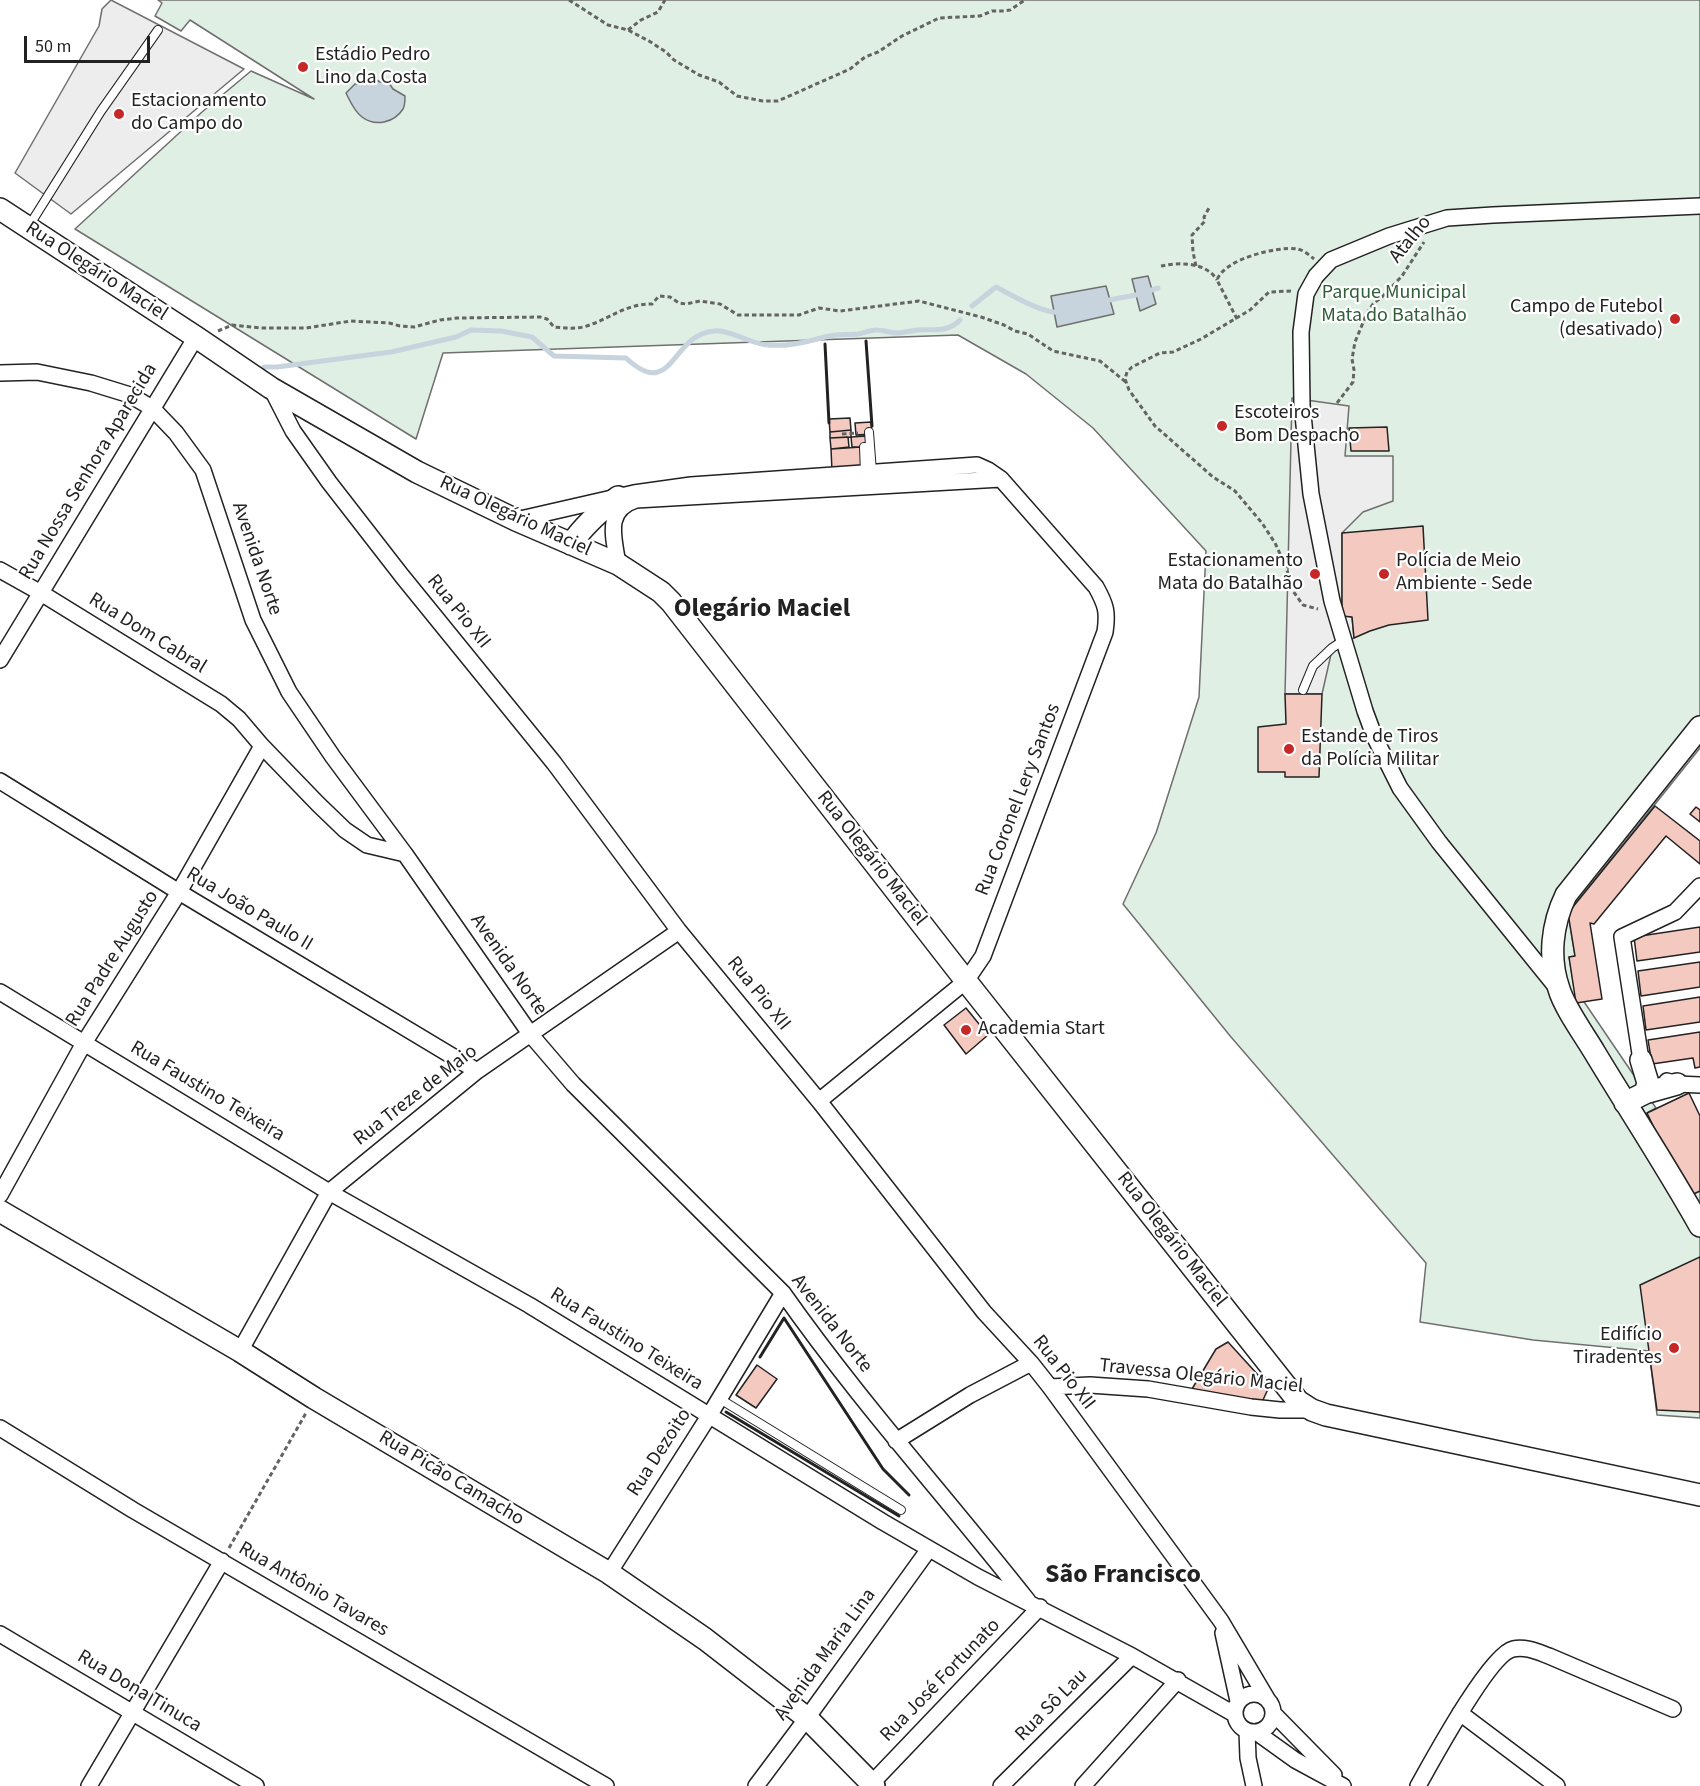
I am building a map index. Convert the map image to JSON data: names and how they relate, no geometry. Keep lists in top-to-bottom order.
{
  "streets": {
    "street": [
      "Rua Olegário Maciel",
      "Rua Nossa Senhora Aparecida",
      "Avenida Norte",
      "Rua Pio XII",
      "Rua Dom Cabral",
      "Rua Coronel Lery Santos",
      "Rua João Paulo II",
      "Rua Padre Augusto",
      "Rua Faustino Teixeira",
      "Rua Treze de Maio",
      "Travessa Olegário Maciel",
      "Rua Dezoito",
      "Rua Picão Camacho",
      "Rua Antônio Tavares",
      "Avenida Maria Lina",
      "Rua José Fortunato",
      "Rua Dona Tinuca",
      "Rua Sô Lau"
    ],
    "path": ["Atalho"]
  },
  "crossings": [
    ["Rua Olegário Maciel", "Rua Nossa Senhora Aparecida"],
    ["Rua Olegário Maciel", "Rua Pio XII"],
    ["Rua Olegário Maciel", "Rua Coronel Lery Santos"],
    ["Rua Olegário Maciel", "Travessa Olegário Maciel"],
    ["Rua Nossa Senhora Aparecida", "Avenida Norte"],
    ["Rua Nossa Senhora Aparecida", "Rua Dom Cabral"],
    ["Avenida Norte", "Rua Dom Cabral"],
    ["Avenida Norte", "Rua Faustino Teixeira"],
    ["Avenida Norte", "Rua Treze de Maio"],
    ["Avenida Norte", "Rua Dezoito"],
    ["Avenida Norte", "Rua José Fortunato"],
    ["Rua Pio XII", "Rua Coronel Lery Santos"],
    ["Rua Pio XII", "Rua Faustino Teixeira"],
    ["Rua Pio XII", "Rua Treze de Maio"],
    ["Rua Pio XII", "Travessa Olegário Maciel"],
    ["Rua Dom Cabral", "Rua Padre Augusto"],
    ["Rua João Paulo II", "Rua Padre Augusto"],
    ["Rua João Paulo II", "Rua Treze de Maio"],
    ["Rua Padre Augusto", "Rua Faustino Teixeira"],
    ["Rua Faustino Teixeira", "Rua Treze de Maio"],
    ["Rua Faustino Teixeira", "Rua Dezoito"],
    ["Rua Faustino Teixeira", "Avenida Maria Lina"],
    ["Rua Faustino Teixeira", "Rua José Fortunato"],
    ["Rua Faustino Teixeira", "Rua Sô Lau"],
    ["Rua Treze de Maio", "Rua Picão Camacho"],
    ["Rua Dezoito", "Rua Picão Camacho"],
    ["Rua Picão Camacho", "Avenida Maria Lina"],
    ["Rua Picão Camacho", "Rua José Fortunato"]
  ],
  "districts": ["Olegário Maciel", "São Francisco"],
  "parks": ["Parque Municipal Mata do Batalhão"],
  "places": [
    "Estádio Pedro Lino da Costa",
    "Estacionamento do Campo do",
    "Campo de Futebol (desativado)",
    "Escoteiros Bom Despacho",
    "Estacionamento Mata do Batalhão",
    "Polícia de Meio Ambiente - Sede",
    "Estande de Tiros da Polícia Militar",
    "Academia Start",
    "Edifício Tiradentes"
  ],
  "scale_bar": "50 m"
}
